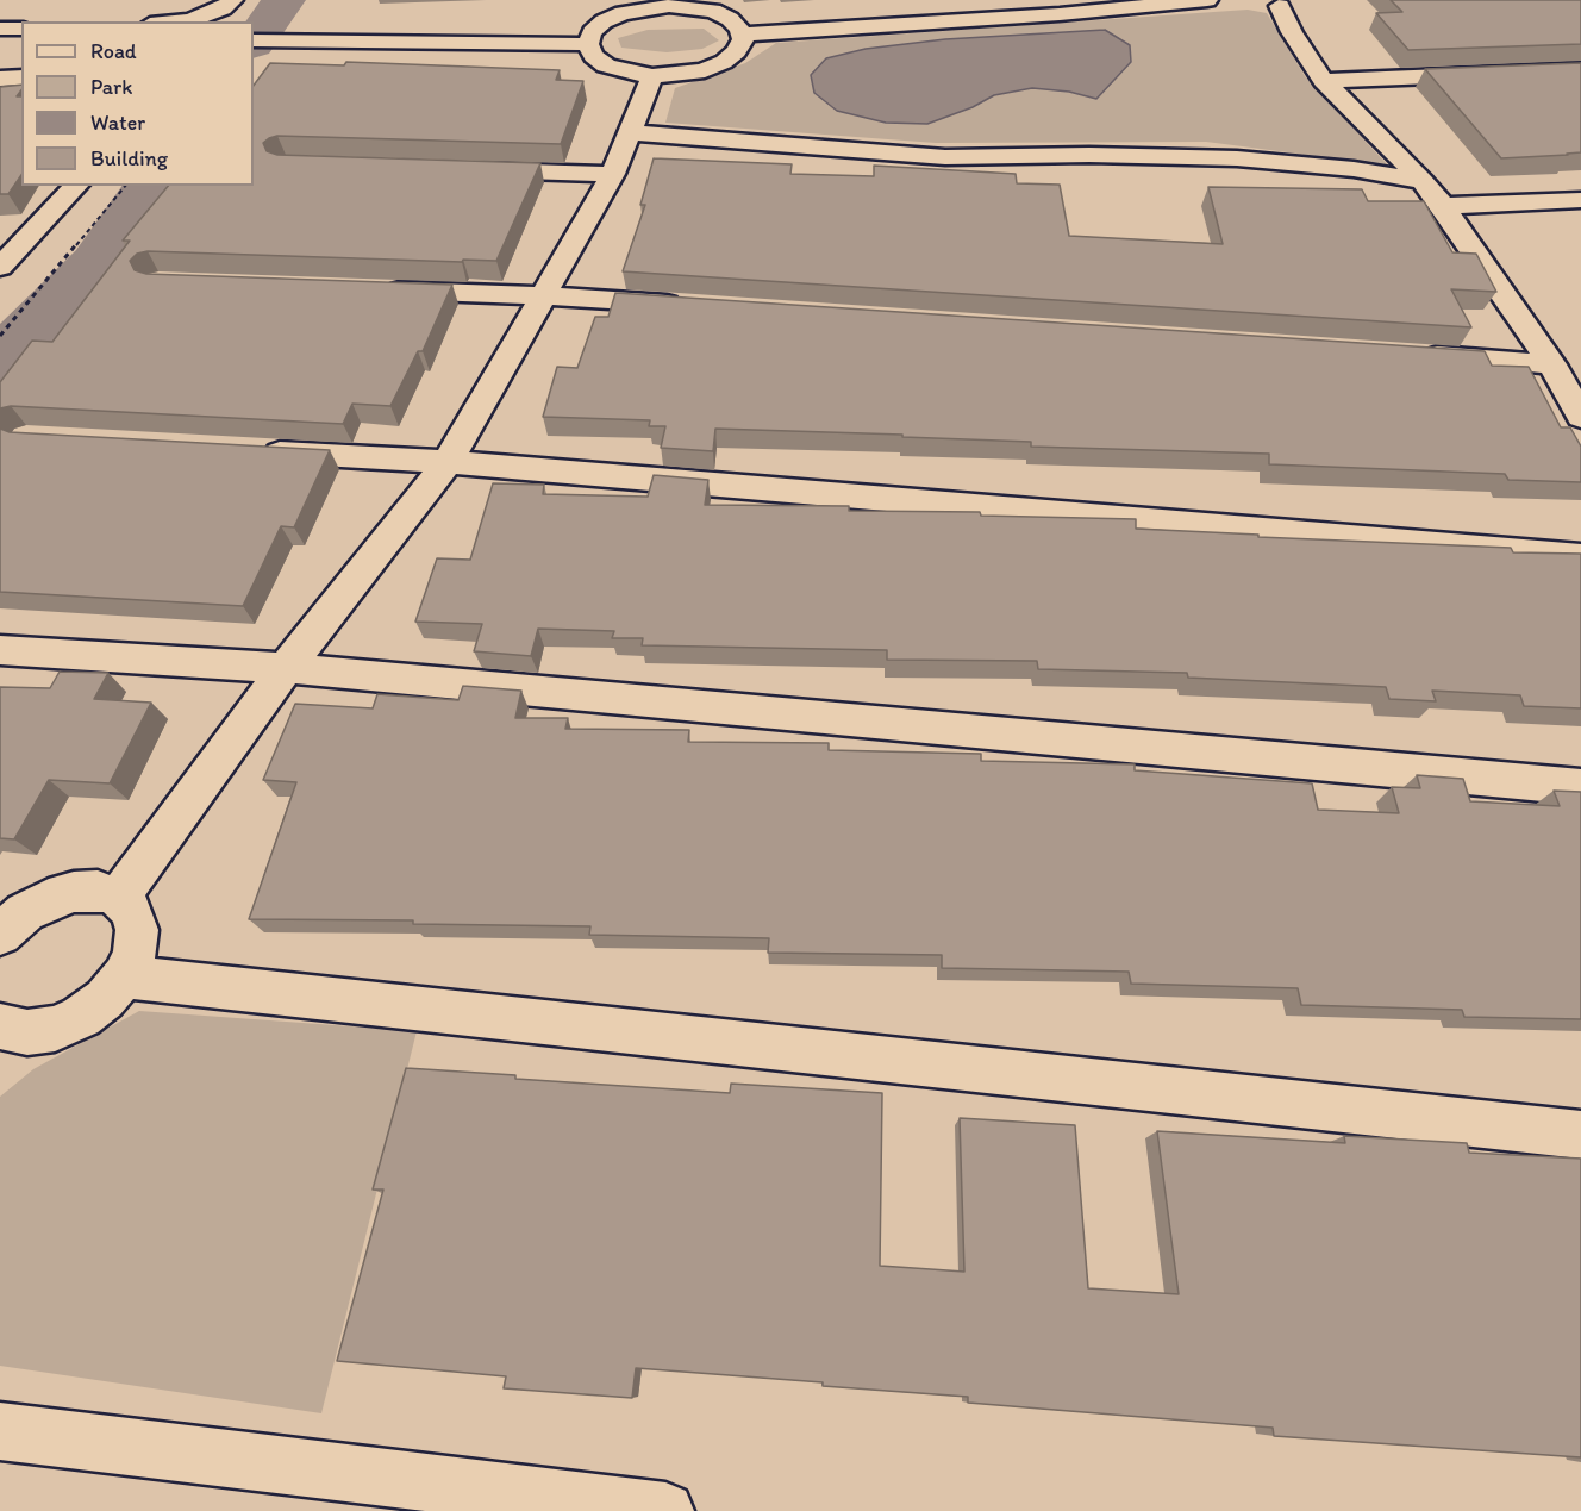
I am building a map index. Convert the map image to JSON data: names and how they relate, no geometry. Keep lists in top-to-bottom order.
{
  "legend": [
    "Road",
    "Park",
    "Water",
    "Building"
  ]
}
